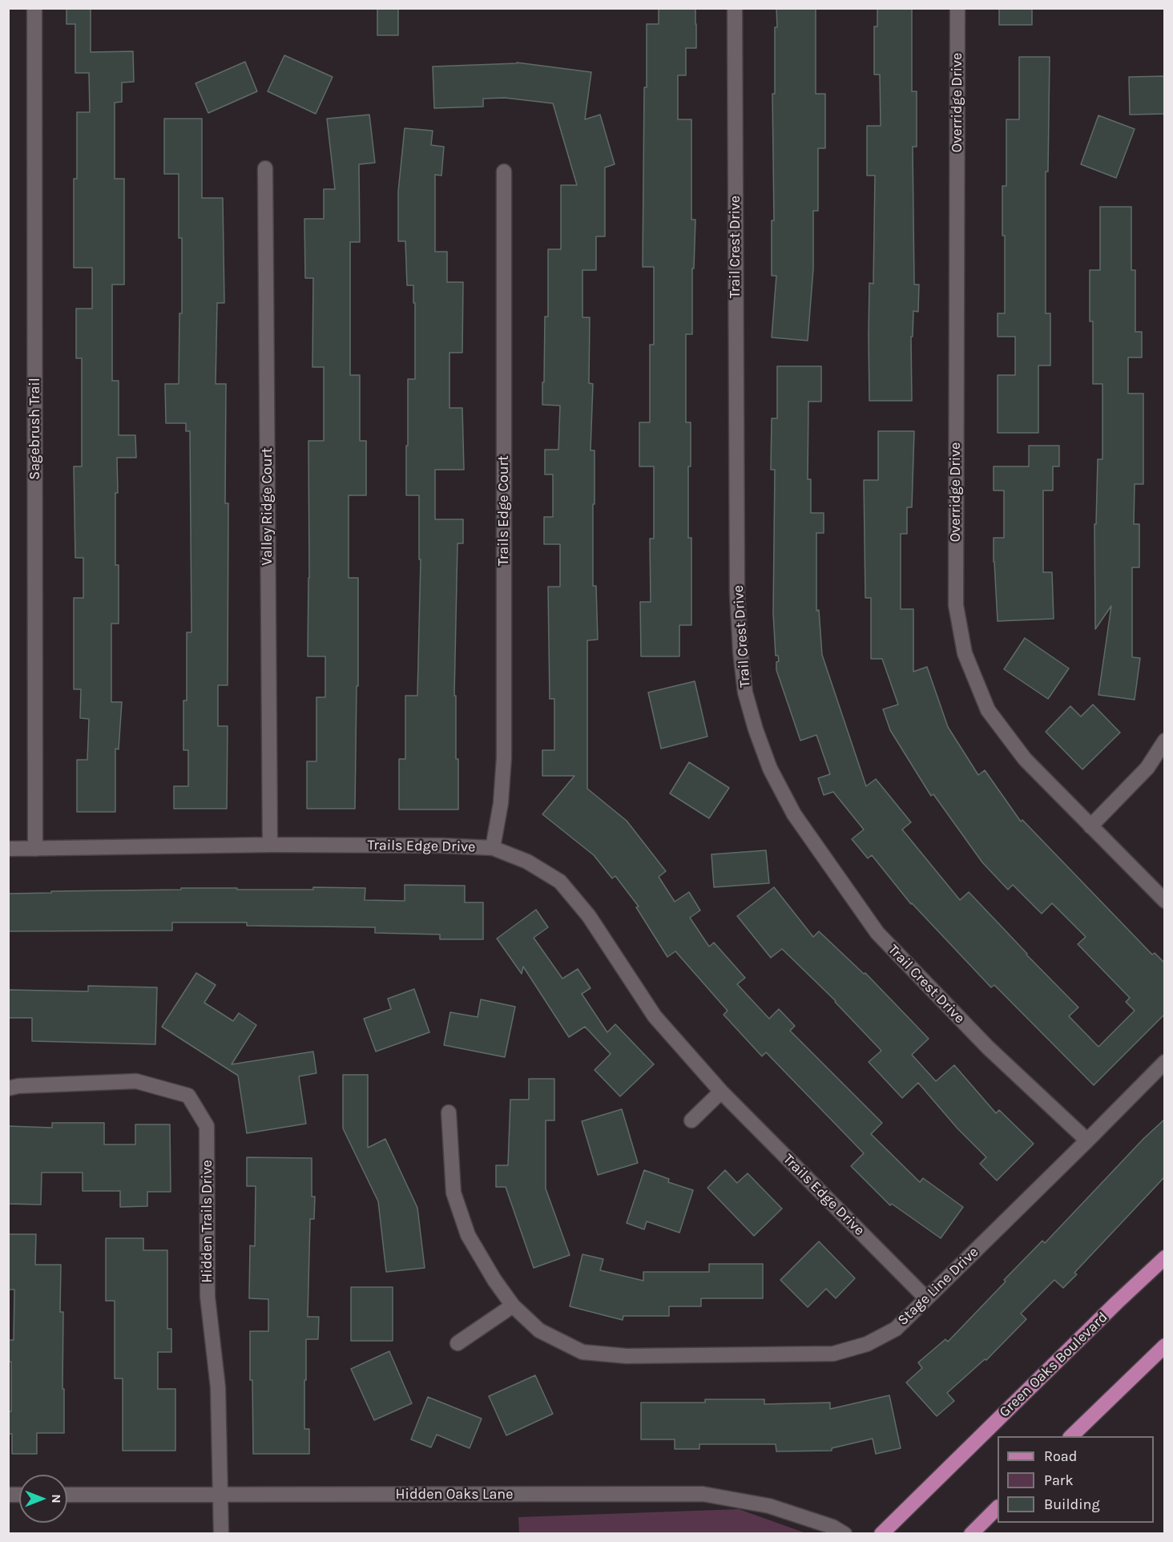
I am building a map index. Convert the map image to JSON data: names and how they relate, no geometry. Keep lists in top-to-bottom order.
{
  "streets": {
    "main road": ["Green Oaks Boulevard"],
    "street": [
      "Overridge Drive",
      "Trail Crest Drive",
      "Sagebrush Trail",
      "Valley Ridge Court",
      "Trails Edge Court",
      "Trails Edge Drive",
      "Hidden Trails Drive",
      "Stage Line Drive",
      "Hidden Oaks Lane"
    ]
  },
  "crossings": [
    ["Trail Crest Drive", "Stage Line Drive"],
    ["Sagebrush Trail", "Trails Edge Drive"],
    ["Valley Ridge Court", "Trails Edge Drive"],
    ["Trails Edge Court", "Trails Edge Drive"],
    ["Trails Edge Drive", "Stage Line Drive"],
    ["Hidden Trails Drive", "Hidden Oaks Lane"]
  ],
  "legend": ["Road", "Park", "Building"],
  "north": "right"
}
